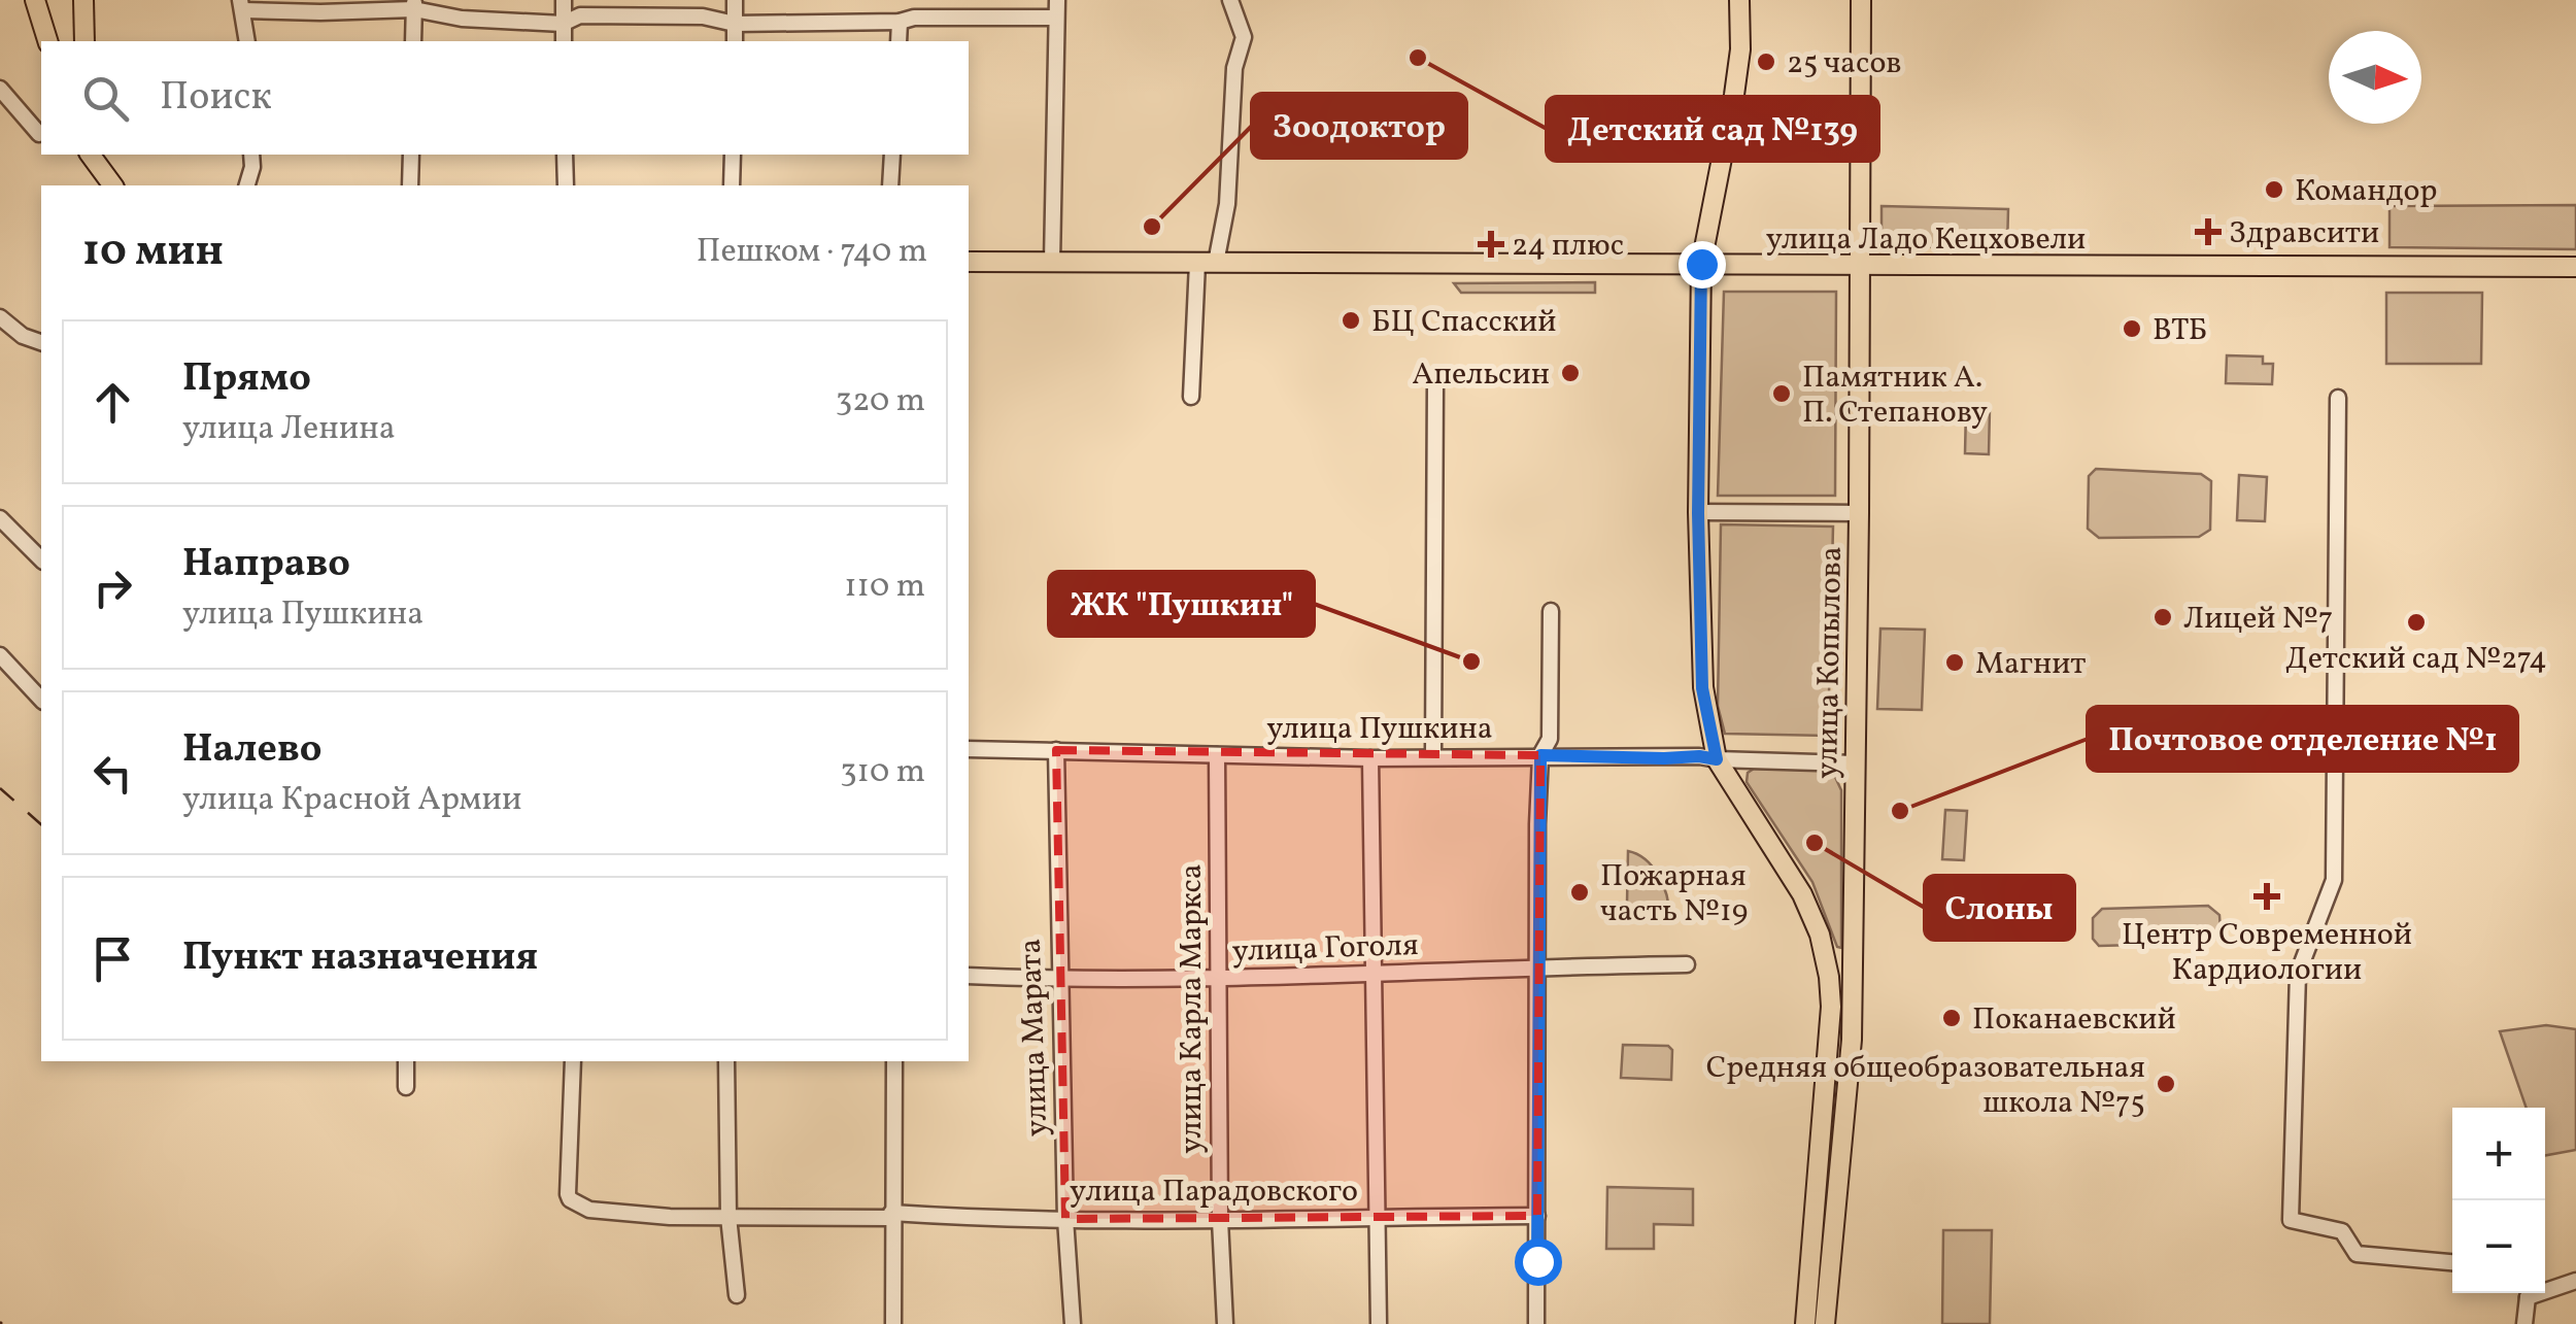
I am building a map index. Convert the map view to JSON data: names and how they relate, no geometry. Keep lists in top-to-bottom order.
{
  "streets": {
    "main road": ["улица Ладо Кецховели", "улица Копылова"],
    "street": [
      "улица Пушкина",
      "улица Гоголя",
      "улица Карла Маркса",
      "улица Марата",
      "улица Парадовского"
    ]
  },
  "crossings": [
    ["улица Ладо Кецховели", "улица Копылова"],
    ["улица Копылова", "улица Пушкина"],
    ["улица Пушкина", "улица Карла Маркса"],
    ["улица Пушкина", "улица Марата"],
    ["улица Гоголя", "улица Карла Маркса"],
    ["улица Гоголя", "улица Марата"],
    ["улица Карла Маркса", "улица Парадовского"],
    ["улица Марата", "улица Парадовского"]
  ],
  "places": {
    "other": [
      "Детский сад №139",
      "25 часов",
      "Командор",
      "Зоодоктор",
      "БЦ Спасский",
      "ВТБ",
      "Апельсин",
      "Памятник А. П. Степанову",
      "Лицей №7",
      "Детский сад №274",
      "ЖК \"Пушкин\"",
      "Магнит",
      "Почтовое отделение №1",
      "Слоны",
      "Пожарная часть №19",
      "Поканаевский",
      "Средняя общеобразовательная школа №75"
    ],
    "health": ["Здравсити", "24 плюс", "Центр Современной Кардиологии"]
  },
  "north": "right",
  "page": {
    "search": "Поиск",
    "heading": ["10 мин", "Пешком · 740 m"],
    "list": [
      ["Прямо", "улица Ленина", "320 m"],
      ["Направо", "улица Пушкина", "110 m"],
      ["Налево", "улица Красной Армии", "310 m"],
      "Пункт назначения"
    ],
    "map_buttons": ["+", "−"]
  }
}
